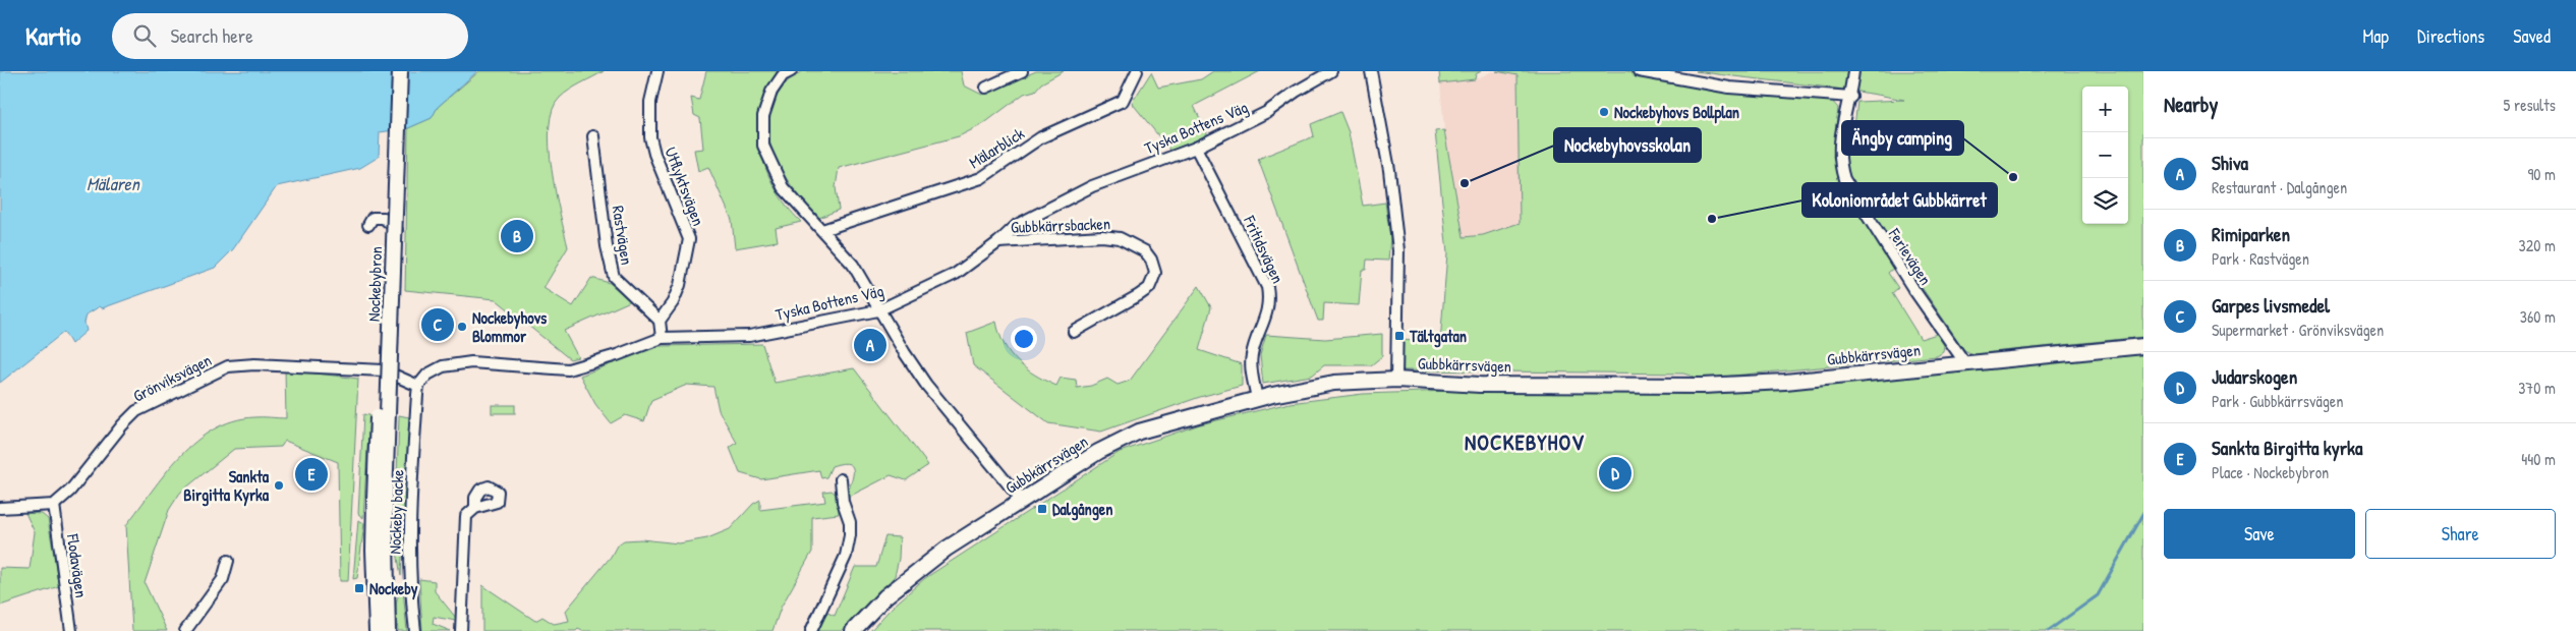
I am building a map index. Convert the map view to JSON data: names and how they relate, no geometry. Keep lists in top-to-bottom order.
{
  "streets": {
    "street": [
      "Tyska Bottens Väg",
      "Mälarblick",
      "Utflyktsvägen",
      "Gubbkärrsbacken",
      "Rastvägen",
      "Fritidsvägen",
      "Ferievägen",
      "Nockebybron",
      "Gubbkärrsvägen",
      "Grönviksvägen",
      "Nockeby backe",
      "Flodavägen"
    ]
  },
  "crossings": [
    ["Tyska Bottens Väg", "Gubbkärrsbacken"],
    ["Tyska Bottens Väg", "Fritidsvägen"],
    ["Tyska Bottens Väg", "Grönviksvägen"],
    ["Tyska Bottens Väg", "Nockeby backe"],
    ["Utflyktsvägen", "Rastvägen"],
    ["Fritidsvägen", "Gubbkärrsvägen"],
    ["Ferievägen", "Gubbkärrsvägen"],
    ["Grönviksvägen", "Nockeby backe"],
    ["Grönviksvägen", "Flodavägen"]
  ],
  "districts": ["NOCKEBYHOV"],
  "water": ["Mälaren"],
  "places": {
    "other": [
      "Nockebyhovs Bollplan",
      "Ängby camping",
      "Nockebyhovsskolan",
      "Koloniområdet Gubbkärret",
      "Nockebyhovs Blommor",
      "Sankta Birgitta Kyrka"
    ],
    "transit": ["Tältgatan", "Dalgången", "Nockeby"]
  },
  "page": {
    "header": "Kartio",
    "search": "Search here",
    "nav": ["Map", "Directions", "Saved"],
    "heading": ["Nearby", "5 results"],
    "map_buttons": ["+", "−"],
    "list": [
      {
        "mark": "A",
        "name": "Shiva",
        "note": "Restaurant · Dalgången",
        "value": "90 m"
      },
      {
        "mark": "B",
        "name": "Rimiparken",
        "note": "Park · Rastvägen",
        "value": "320 m"
      },
      {
        "mark": "C",
        "name": "Garpes livsmedel",
        "note": "Supermarket · Grönviksvägen",
        "value": "360 m"
      },
      {
        "mark": "D",
        "name": "Judarskogen",
        "note": "Park · Gubbkärrsvägen",
        "value": "370 m"
      },
      {
        "mark": "E",
        "name": "Sankta Birgitta kyrka",
        "note": "Place · Nockebybron",
        "value": "440 m"
      }
    ],
    "pins": [
      "B",
      "C",
      "A",
      "D",
      "E"
    ],
    "buttons": ["Save", "Share"]
  }
}
